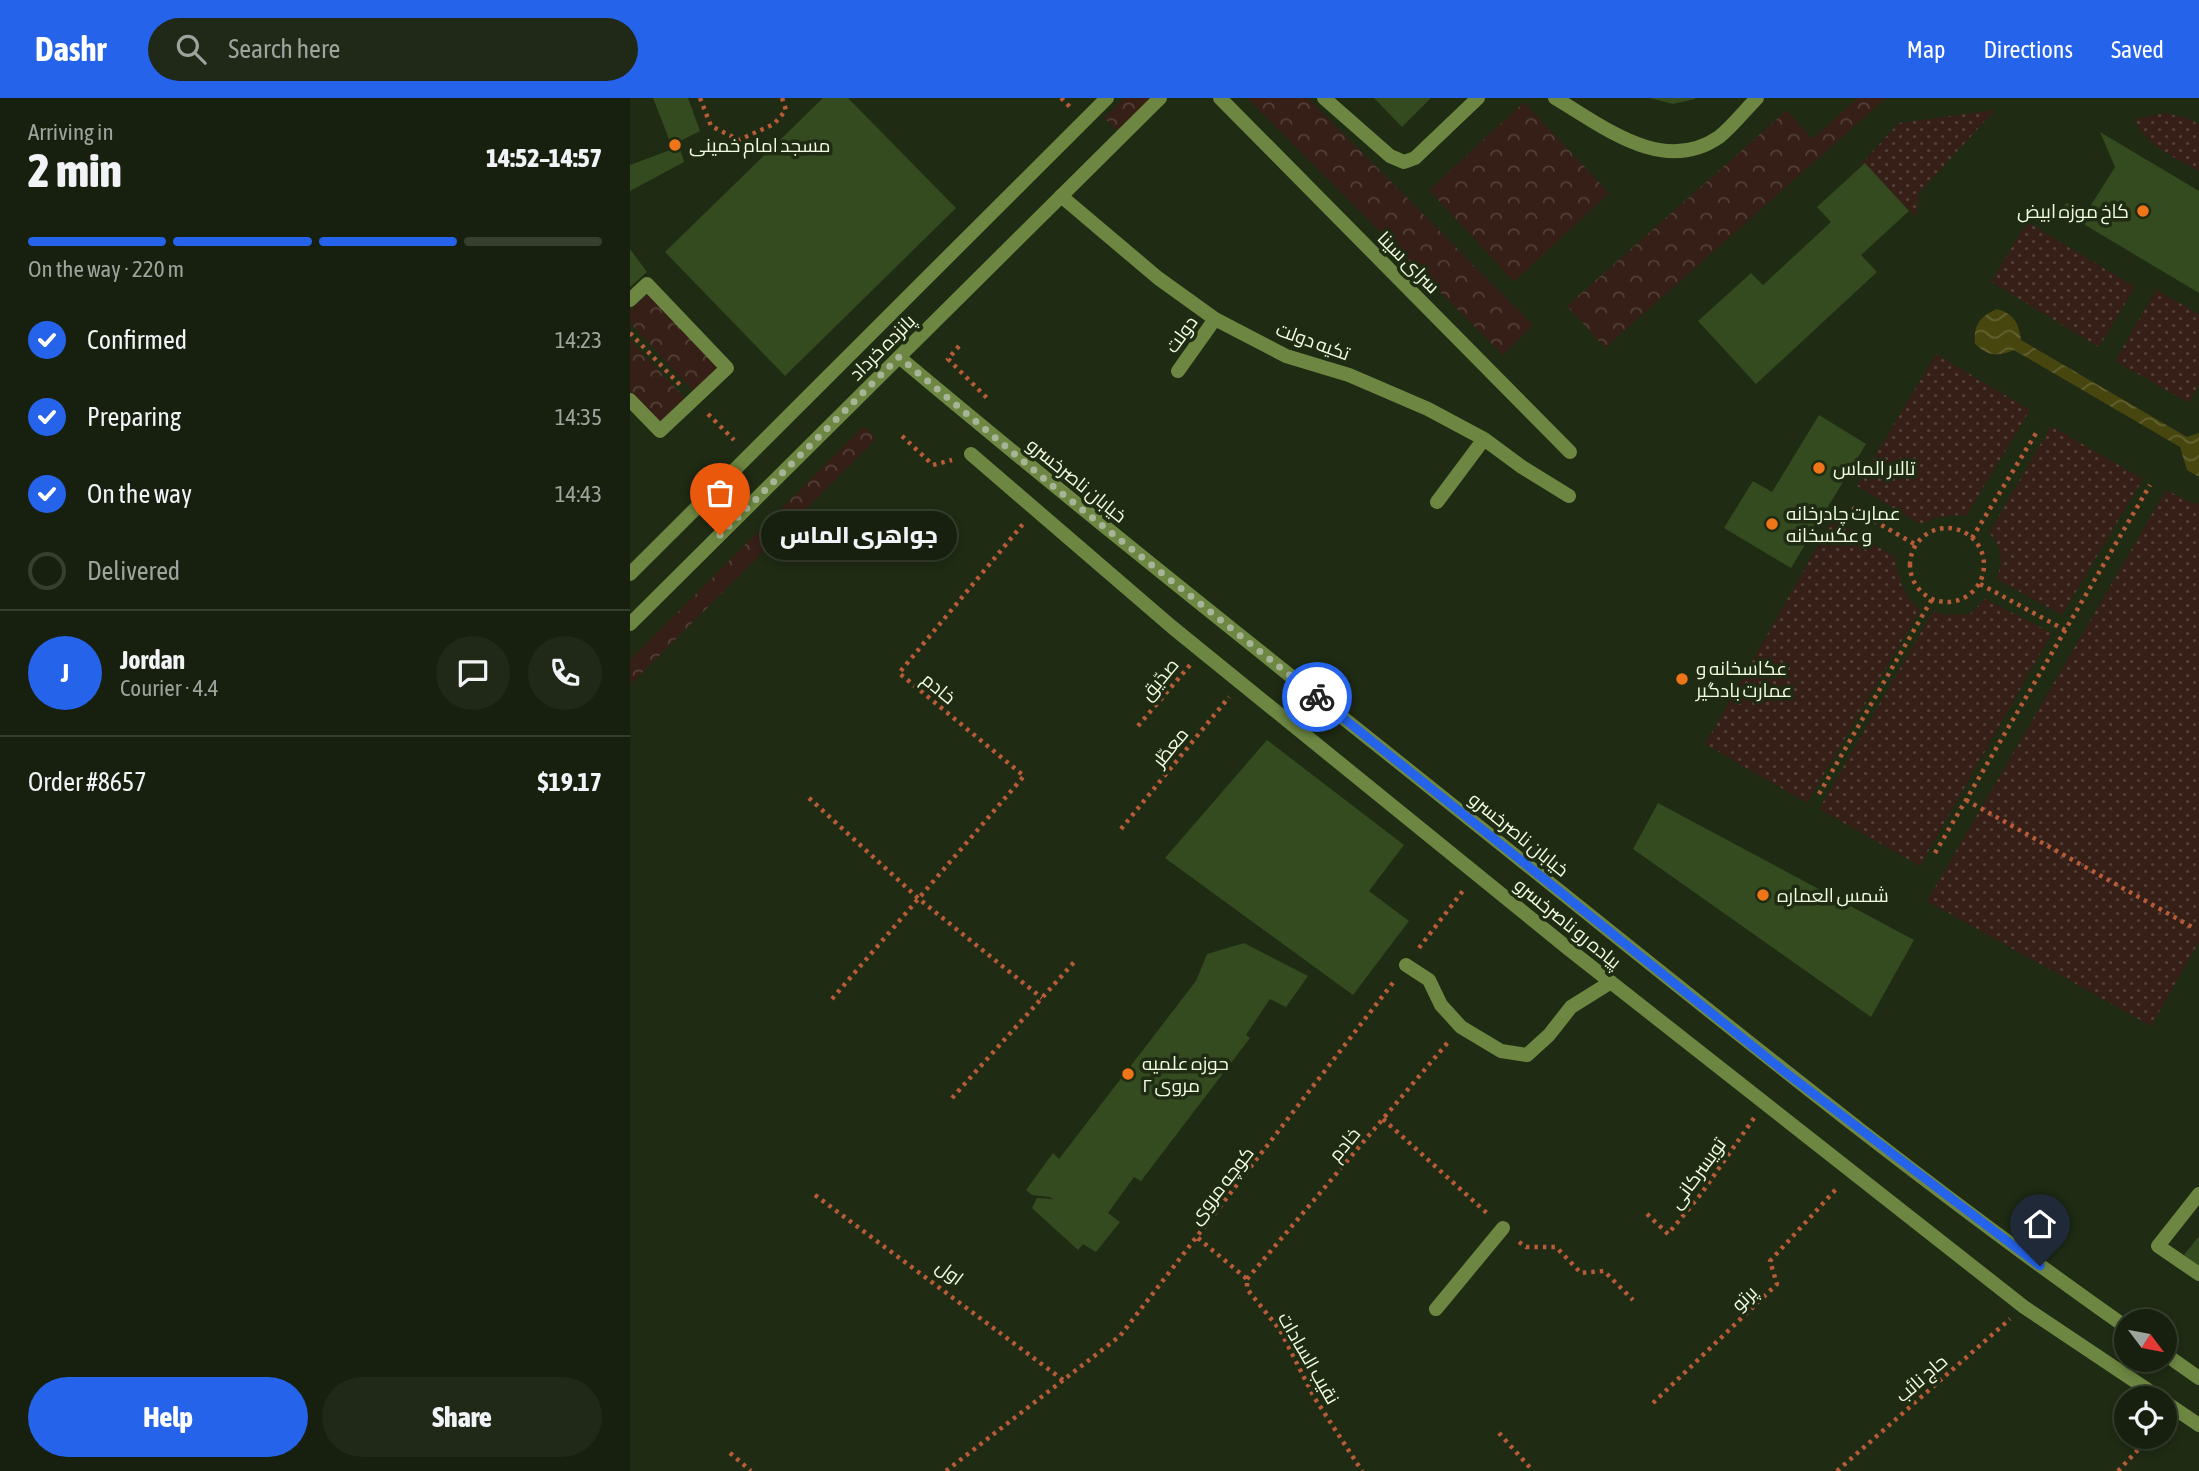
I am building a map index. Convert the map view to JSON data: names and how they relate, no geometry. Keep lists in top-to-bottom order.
{
  "streets": {
    "street": [
      "سرای سینا",
      "دولت",
      "تکیه دولت",
      "پانزده خرداد",
      "خیابان ناصرخسرو",
      "پیاده رو ناصرخسرو"
    ],
    "path": [
      "صدّیق",
      "خادم",
      "معطّر",
      "تویسرکانی",
      "کوچه مروی",
      "اول",
      "پرتو",
      "نقیب السادات",
      "حاج نائب"
    ]
  },
  "crossings": [
    ["دولت", "تکیه دولت"],
    ["تکیه دولت", "پانزده خرداد"],
    ["پانزده خرداد", "خیابان ناصرخسرو"],
    ["صدّیق", "پیاده رو ناصرخسرو"],
    ["خادم", "پیاده رو ناصرخسرو"],
    ["خادم", "نقیب السادات"],
    ["معطّر", "پیاده رو ناصرخسرو"],
    ["پیاده رو ناصرخسرو", "تویسرکانی"],
    ["پیاده رو ناصرخسرو", "کوچه مروی"],
    ["پیاده رو ناصرخسرو", "پرتو"],
    ["پیاده رو ناصرخسرو", "حاج نائب"],
    ["کوچه مروی", "اول"],
    ["کوچه مروی", "نقیب السادات"]
  ],
  "places": [
    "مسجد امام خمینی",
    "کاخ موزه ابیض",
    "تالار الماس",
    "عمارت چادرخانه و عکسخانه",
    "جواهری الماس",
    "عکاسخانه و عمارت بادگیر",
    "شمس العماره",
    "حوزه علمیه مروی ۲"
  ],
  "north": "bottom right",
  "page": {
    "header": "Dashr",
    "search": "Search here",
    "nav": ["Map", "Directions", "Saved"],
    "heading": ["2 min", "Arriving in", "14:52–14:57"],
    "panel": [
      "Jordan",
      "Courier · 4.4",
      "Order #8657",
      "$19.17"
    ],
    "bar": "On the way · 220 m",
    "list": [
      ["Confirmed", "14:23"],
      ["Preparing", "14:35"],
      ["On the way", "14:43"],
      "Delivered"
    ],
    "bubble": "جواهری الماس",
    "round": "J",
    "buttons": ["Help", "Share"]
  }
}
